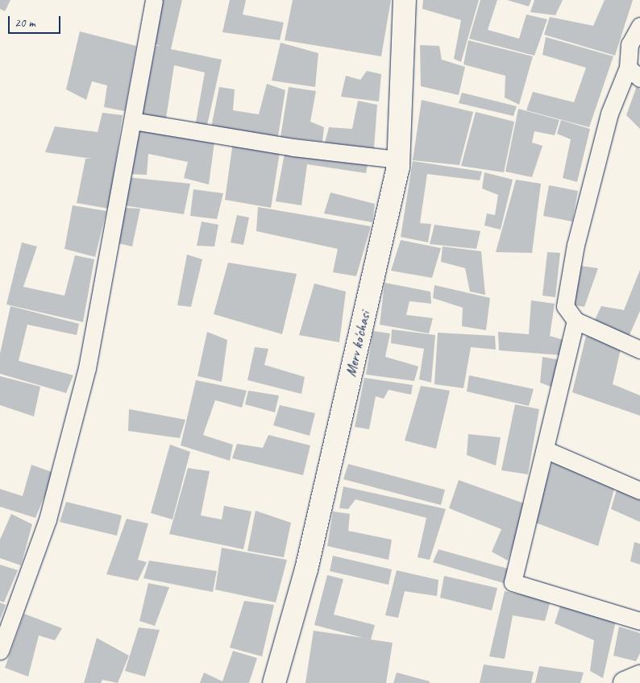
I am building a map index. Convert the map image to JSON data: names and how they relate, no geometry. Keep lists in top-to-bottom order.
{
  "streets": {
    "street": ["Merv ko'chasi"]
  },
  "scale_bar": "20 m"
}
